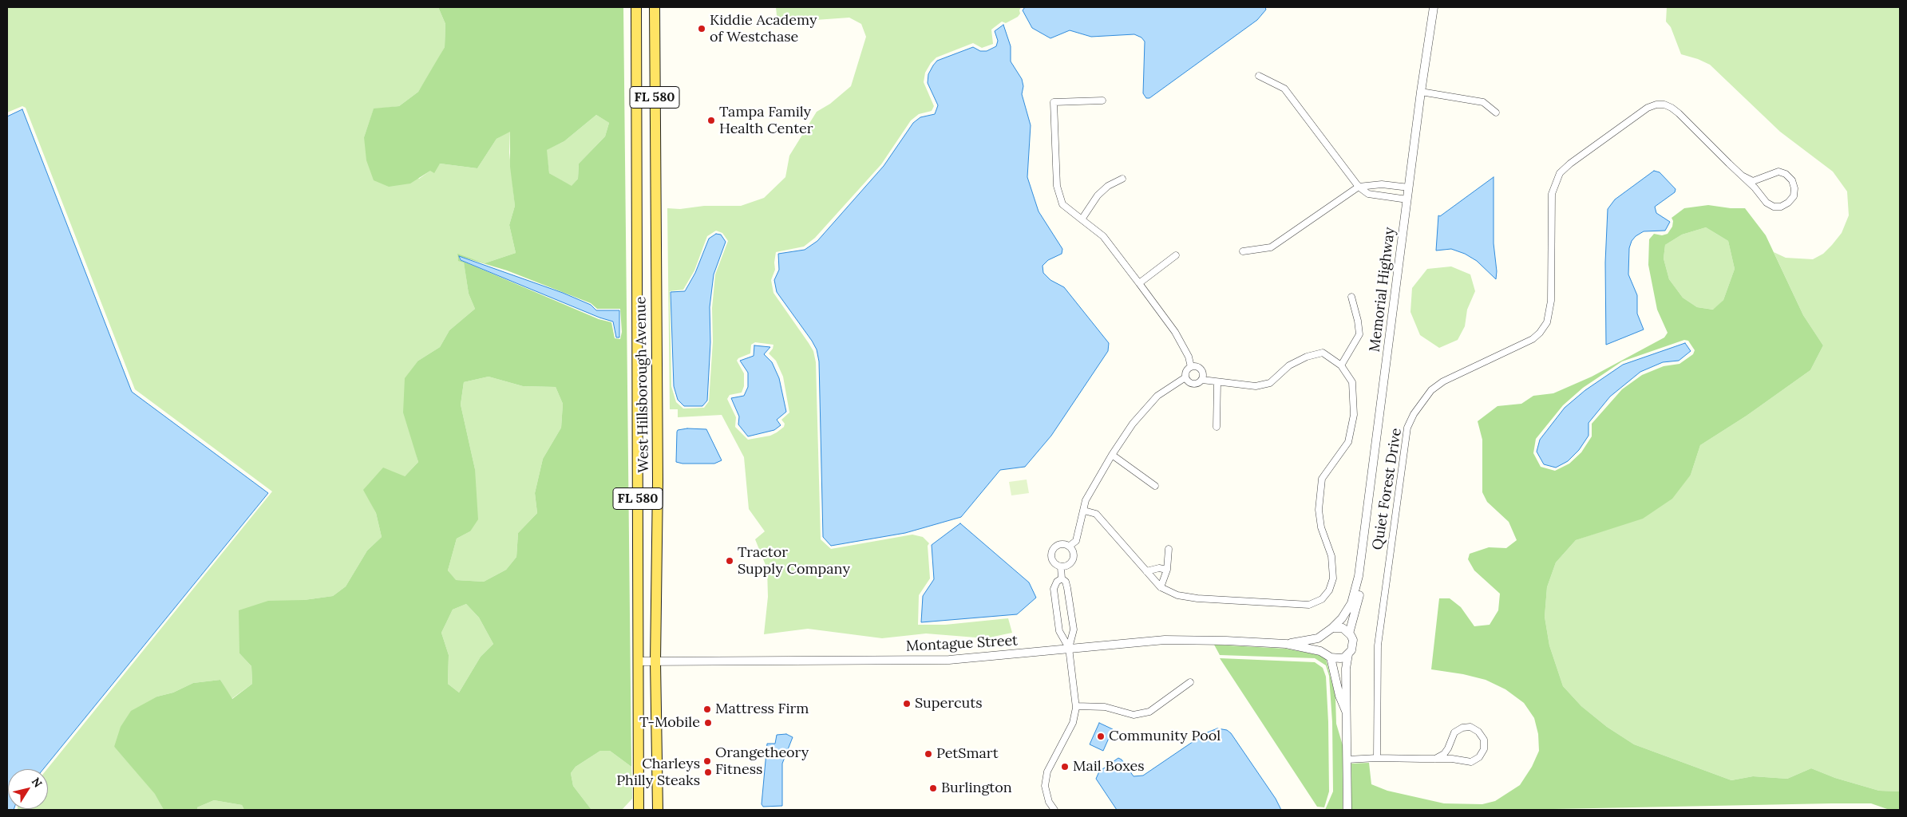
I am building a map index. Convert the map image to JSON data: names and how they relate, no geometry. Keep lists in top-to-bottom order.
{
  "streets": {
    "main road": ["FL 580", "West Hillsborough Avenue"],
    "street": ["Memorial Highway", "Quiet Forest Drive", "Montague Street"]
  },
  "crossings": [
    ["Memorial Highway", "Montague Street"],
    ["West Hillsborough Avenue", "Montague Street"]
  ],
  "places": [
    "Kiddie Academy of Westchase",
    "Tampa Family Health Center",
    "Tractor Supply Company",
    "Supercuts",
    "Mattress Firm",
    "T-Mobile",
    "Community Pool",
    "PetSmart",
    "Orangetheory Fitness",
    "Mail Boxes",
    "Charleys Philly Steaks",
    "Burlington"
  ],
  "north": "top right"
}
